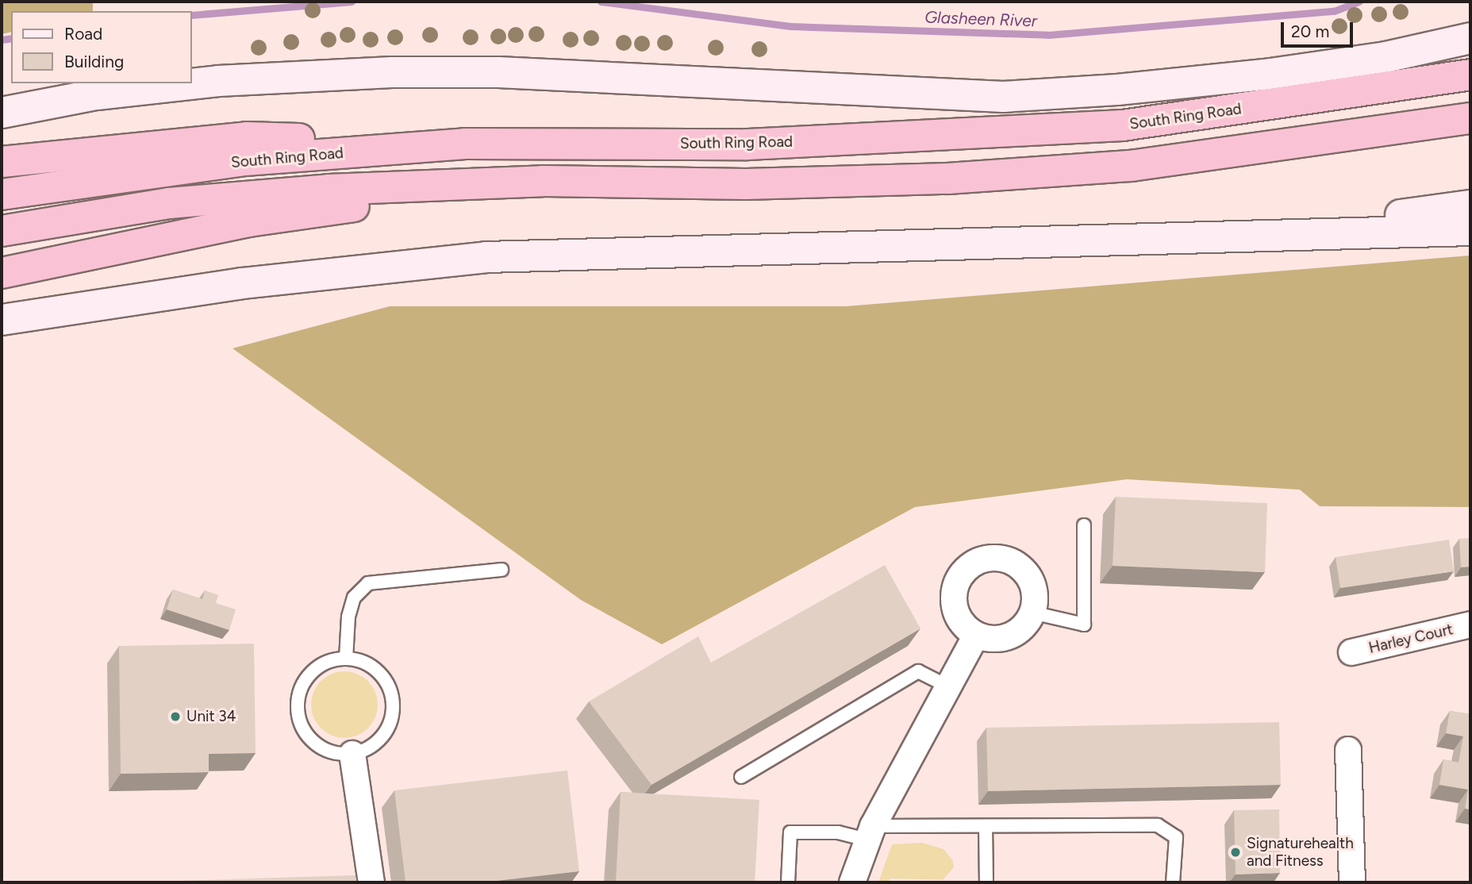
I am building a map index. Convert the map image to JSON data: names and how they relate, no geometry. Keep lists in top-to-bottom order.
{
  "streets": {
    "highway": ["South Ring Road"],
    "street": ["Harley Court"]
  },
  "water": ["Glasheen River"],
  "places": ["Unit 34", "Signaturehealth and Fitness"],
  "legend": ["Road", "Building"],
  "scale_bar": "20 m"
}
